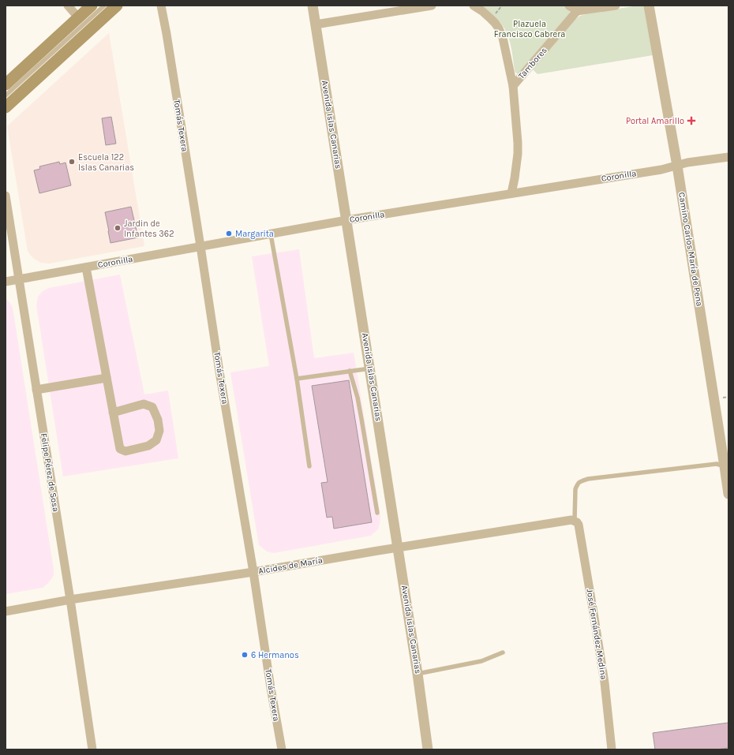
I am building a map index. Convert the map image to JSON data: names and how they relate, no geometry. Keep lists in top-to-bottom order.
{
  "streets": {
    "street": [
      "Tambores",
      "Avenida Islas Canarias",
      "Tomás Texera",
      "Coronilla",
      "Camino Carlos María de Pena",
      "Felipe Pérez de Sosa",
      "Alcides de María",
      "José Fernández Medina"
    ]
  },
  "crossings": [
    ["Avenida Islas Canarias", "Coronilla"],
    ["Avenida Islas Canarias", "Alcides de María"],
    ["Tomás Texera", "Coronilla"],
    ["Tomás Texera", "Alcides de María"],
    ["Coronilla", "Camino Carlos María de Pena"],
    ["Coronilla", "Felipe Pérez de Sosa"],
    ["Felipe Pérez de Sosa", "Alcides de María"],
    ["Alcides de María", "José Fernández Medina"]
  ],
  "parks": ["Plazuela Francisco Cabrera"],
  "places": {
    "health": ["Portal Amarillo"],
    "other": [
      "Escuela 122 Islas Canarias",
      "Jardin de Infantes 362",
      "Margarita",
      "6 Hermanos"
    ]
  }
}
